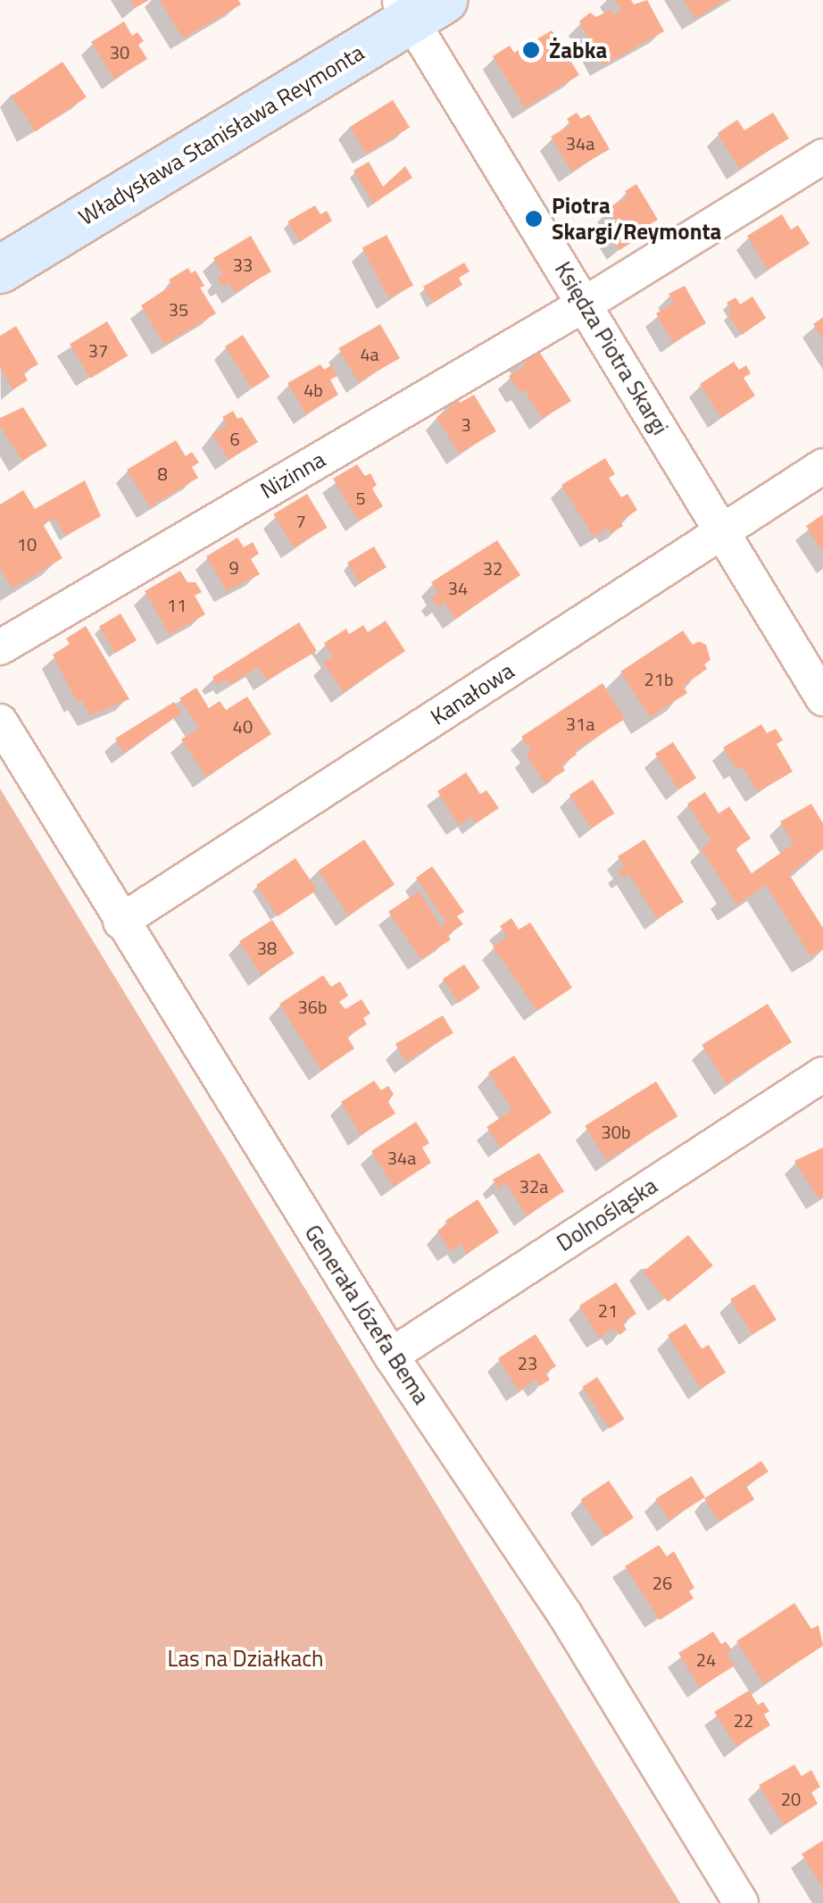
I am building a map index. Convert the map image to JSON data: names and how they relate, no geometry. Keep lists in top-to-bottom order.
{
  "streets": {
    "main road": ["Władysława Stanisława Reymonta"],
    "street": [
      "Księdza Piotra Skargi",
      "Nizinna",
      "Kanałowa",
      "Dolnośląska",
      "Generała Józefa Bema"
    ]
  },
  "crossings": [
    ["Władysława Stanisława Reymonta", "Księdza Piotra Skargi"],
    ["Księdza Piotra Skargi", "Nizinna"],
    ["Księdza Piotra Skargi", "Kanałowa"],
    ["Kanałowa", "Generała Józefa Bema"],
    ["Dolnośląska", "Generała Józefa Bema"]
  ],
  "parks": ["Las na Działkach"],
  "places": ["Żabka", "Piotra Skargi/Reymonta"],
  "house_numbers": [
    "30",
    "34a",
    "33",
    "35",
    "37",
    "4a",
    "4b",
    "3",
    "6",
    "8",
    "5",
    "7",
    "10",
    "9",
    "32",
    "34",
    "11",
    "21b",
    "31a",
    "40",
    "38",
    "36b",
    "30b",
    "34a",
    "32a",
    "21",
    "23",
    "26",
    "24",
    "22",
    "20"
  ]
}
